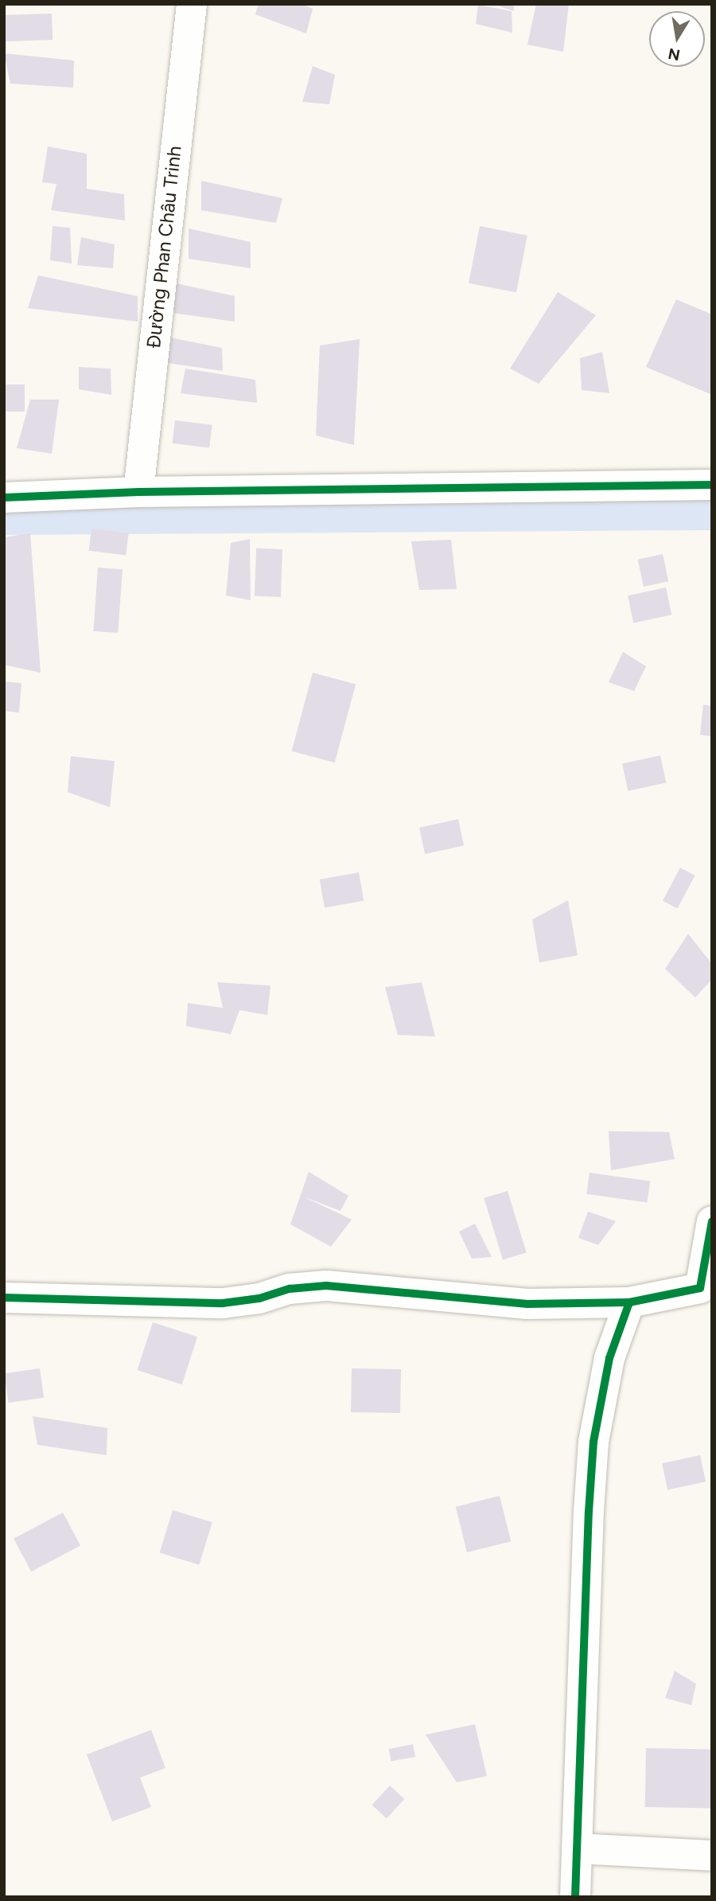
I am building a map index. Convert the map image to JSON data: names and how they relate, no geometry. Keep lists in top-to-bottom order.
{
  "streets": {
    "street": ["Đường Phan Châu Trinh"]
  },
  "north": "bottom"
}
